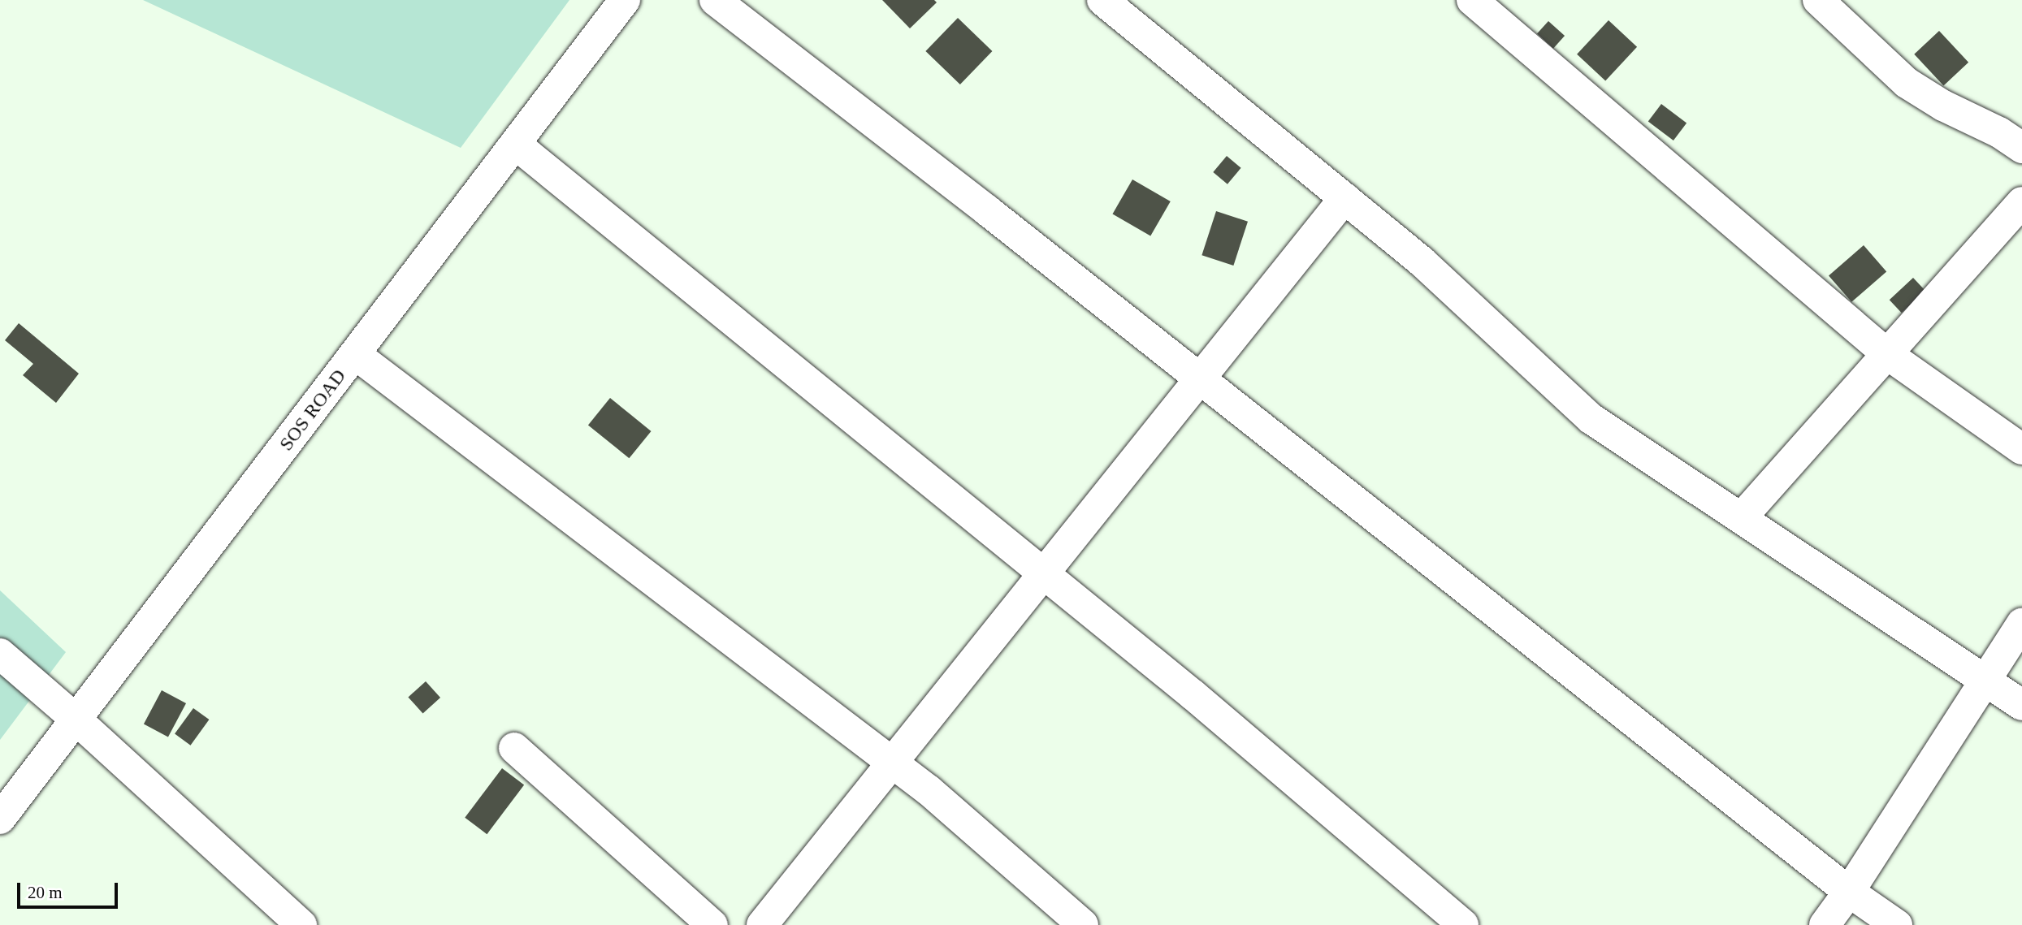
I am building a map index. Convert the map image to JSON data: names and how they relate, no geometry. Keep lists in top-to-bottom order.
{
  "streets": {
    "street": ["SOS ROAD"]
  },
  "scale_bar": "20 m"
}
